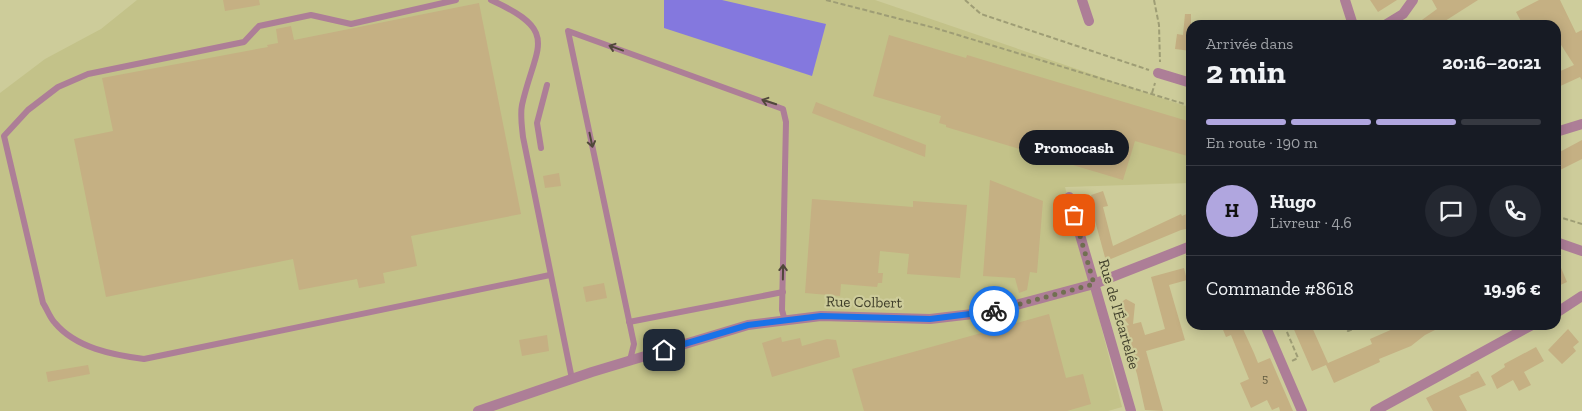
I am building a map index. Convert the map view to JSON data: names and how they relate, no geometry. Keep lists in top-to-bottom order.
{
  "streets": {
    "street": ["Rue Colbert", "Rue de l'Écartelée"]
  },
  "crossings": [
    ["Rue Colbert", "Rue de l'Écartelée"]
  ],
  "places": ["Promocash"],
  "house_numbers": ["5"],
  "page": {
    "heading": ["2 min", "Arrivée dans", "20:16–20:21"],
    "panel": [
      "Hugo",
      "Livreur · 4.6",
      "Commande #8618",
      "19.96 €"
    ],
    "bar": "En route · 190 m",
    "bubble": "Promocash",
    "round": "H"
  }
}
